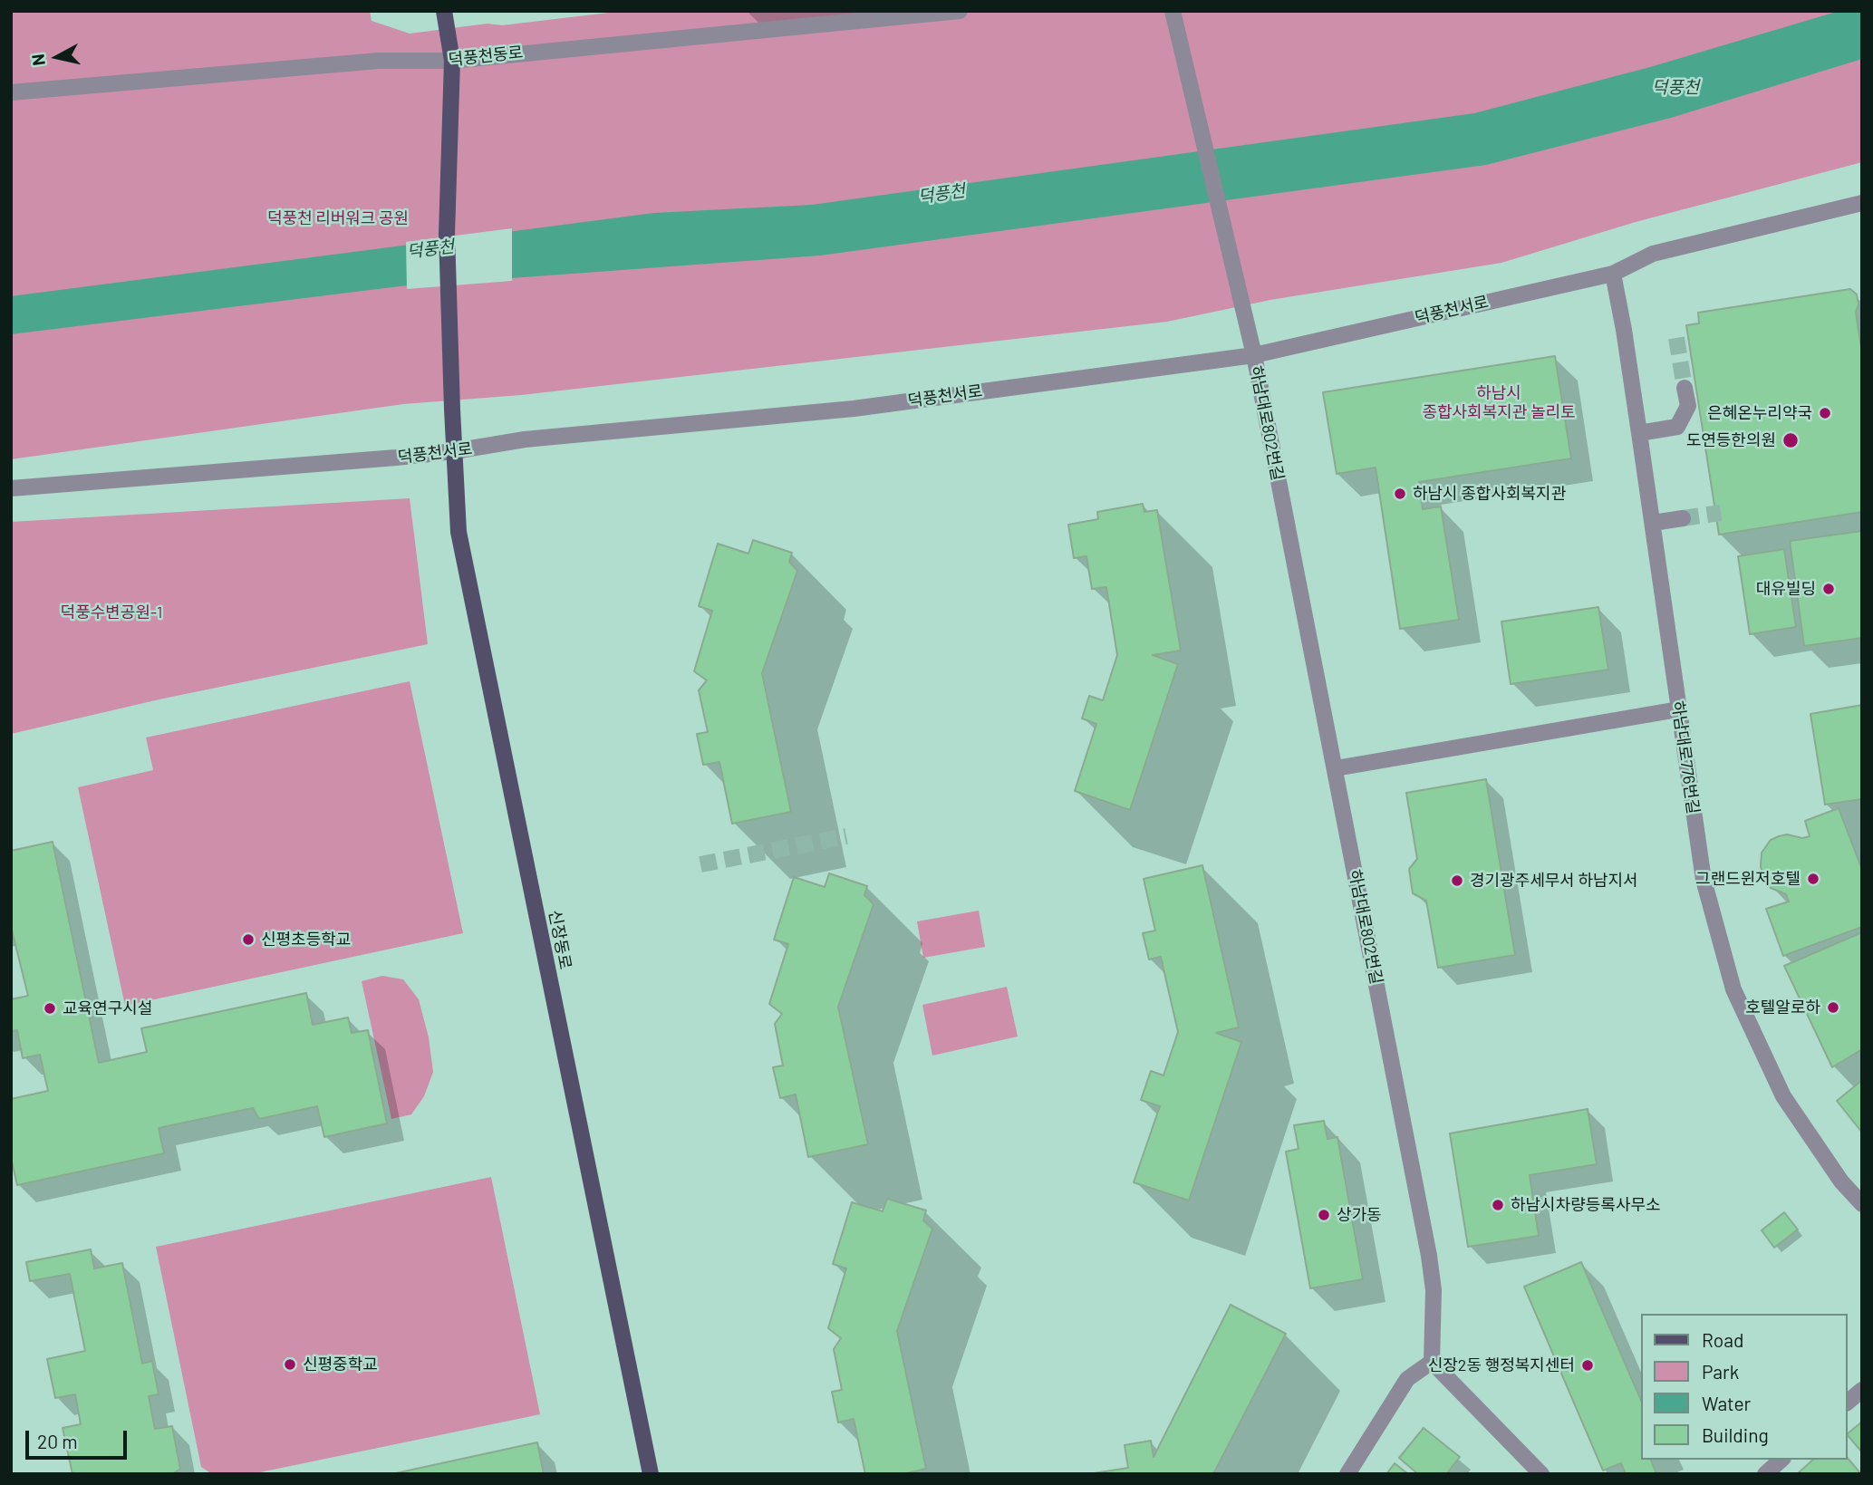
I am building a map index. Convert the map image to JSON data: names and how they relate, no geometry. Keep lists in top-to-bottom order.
{
  "streets": {
    "main road": ["신장동로"],
    "street": [
      "덕풍천동로",
      "덕풍천서로",
      "하남대로802번길",
      "하남대로776번길"
    ]
  },
  "crossings": [
    ["덕풍천동로", "신장동로"],
    ["덕풍천서로", "하남대로802번길"],
    ["덕풍천서로", "하남대로776번길"],
    ["덕풍천서로", "신장동로"]
  ],
  "water": ["덕풍천"],
  "parks": ["덕풍천 리버워크 공원", "하남시 종합사회복지관 놀리토", "덕풍수변공원-1"],
  "places": [
    "은혜온누리약국",
    "도연등한의원",
    "하남시 종합사회복지관",
    "대유빌딩",
    "그랜드윈저호텔",
    "경기광주세무서 하남지서",
    "신평초등학교",
    "호텔알로하",
    "교육연구시설",
    "하남시차량등록사무소",
    "상가동",
    "신평중학교",
    "신장2동 행정복지센터"
  ],
  "legend": [
    "Road",
    "Park",
    "Water",
    "Building"
  ],
  "scale_bar": "20 m",
  "north": "left"
}
